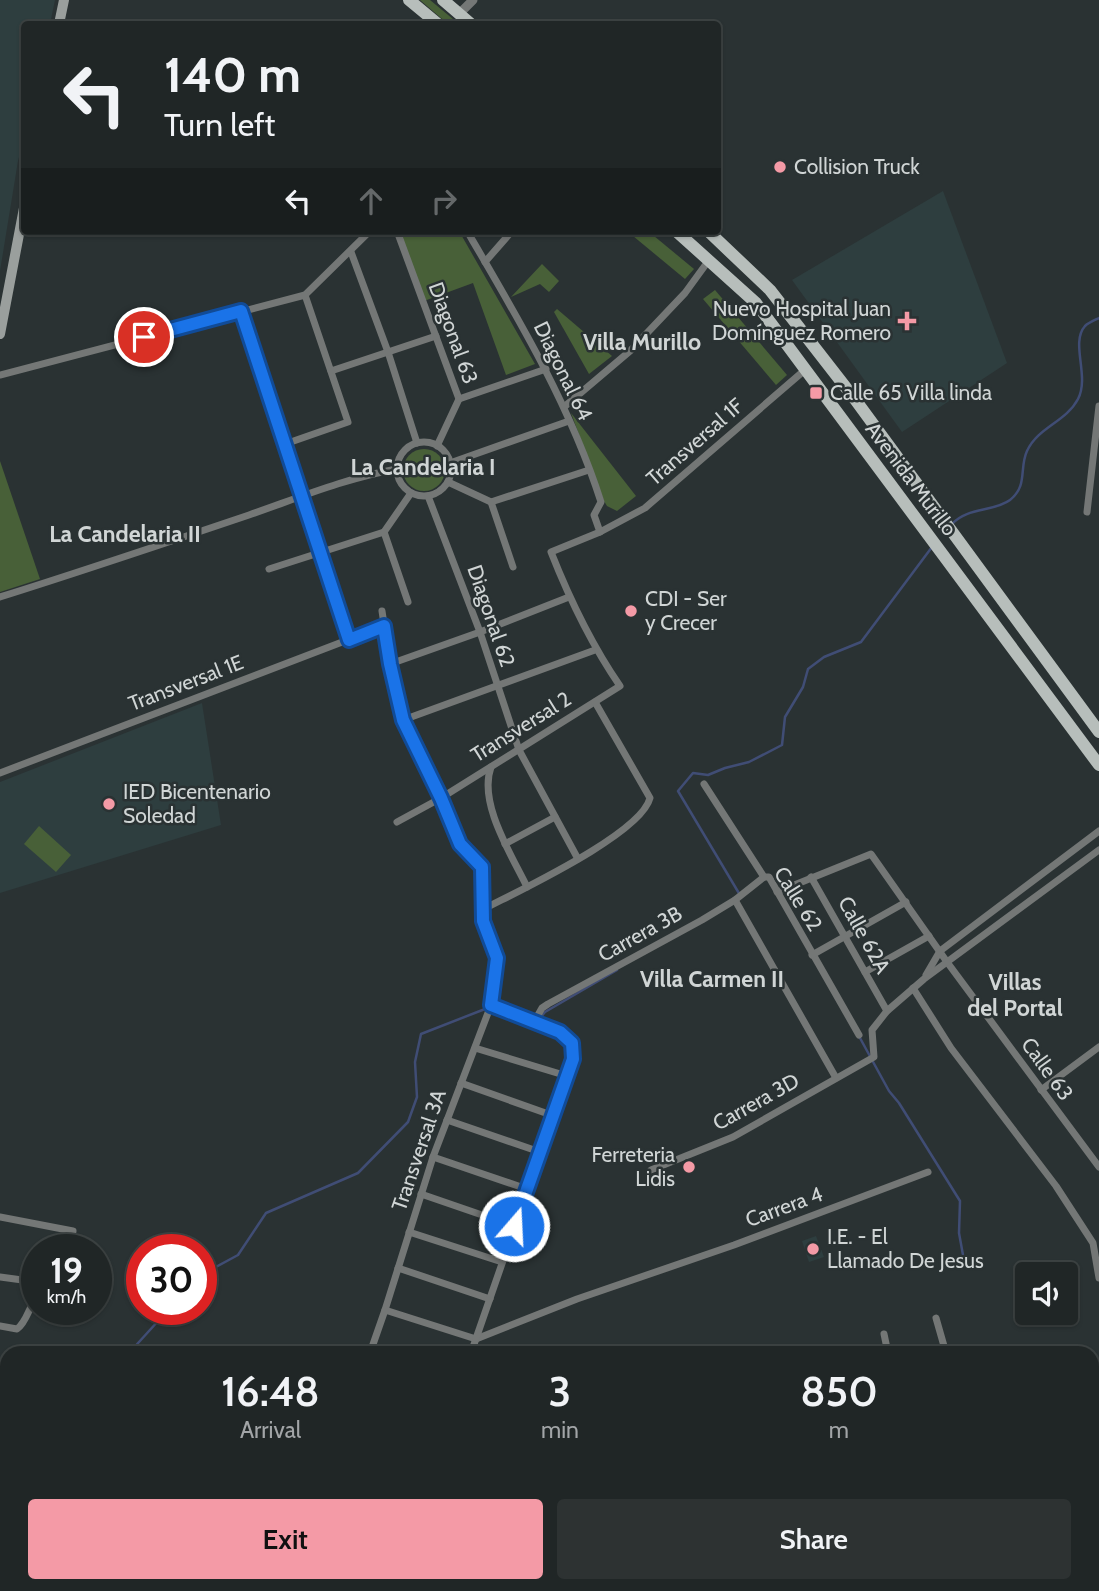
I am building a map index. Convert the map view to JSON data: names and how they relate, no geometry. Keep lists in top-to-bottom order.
{
  "streets": {
    "main road": ["Avenida Murillo"],
    "street": [
      "Diagonal 63",
      "Diagonal 64",
      "Transversal 1F",
      "Diagonal 62",
      "Transversal 1E",
      "Transversal 2",
      "Calle 62",
      "Carrera 3B",
      "Calle 62A",
      "Calle 63",
      "Carrera 3D",
      "Transversal 3A",
      "Carrera 4"
    ]
  },
  "crossings": [
    ["Diagonal 63", "Diagonal 62"],
    ["Diagonal 64", "Transversal 1F"],
    ["Transversal 1F", "Avenida Murillo"],
    ["Diagonal 62", "Transversal 2"],
    ["Calle 62", "Carrera 3B"],
    ["Calle 62A", "Calle 63"],
    ["Calle 62A", "Carrera 3D"]
  ],
  "districts": [
    "Villa Murillo",
    "La Candelaria I",
    "La Candelaria II",
    "Villa Carmen II",
    "Villas del Portal"
  ],
  "places": {
    "other": [
      "Collision Truck",
      "CDI - Ser y Crecer",
      "IED Bicentenario Soledad",
      "Ferreteria Lidis",
      "I.E. - El Llamado De Jesus"
    ],
    "health": ["Nuevo Hospital Juan Domínguez Romero"],
    "transit": ["Calle 65 Villa linda"]
  },
  "page": {
    "turn": ["140 m", "Turn left"],
    "speed": "19 km/h",
    "limit": "30",
    "eta": [
      "16:48",
      "Arrival",
      "3",
      "min",
      "850",
      "m"
    ],
    "buttons": ["Exit", "Share"]
  }
}
